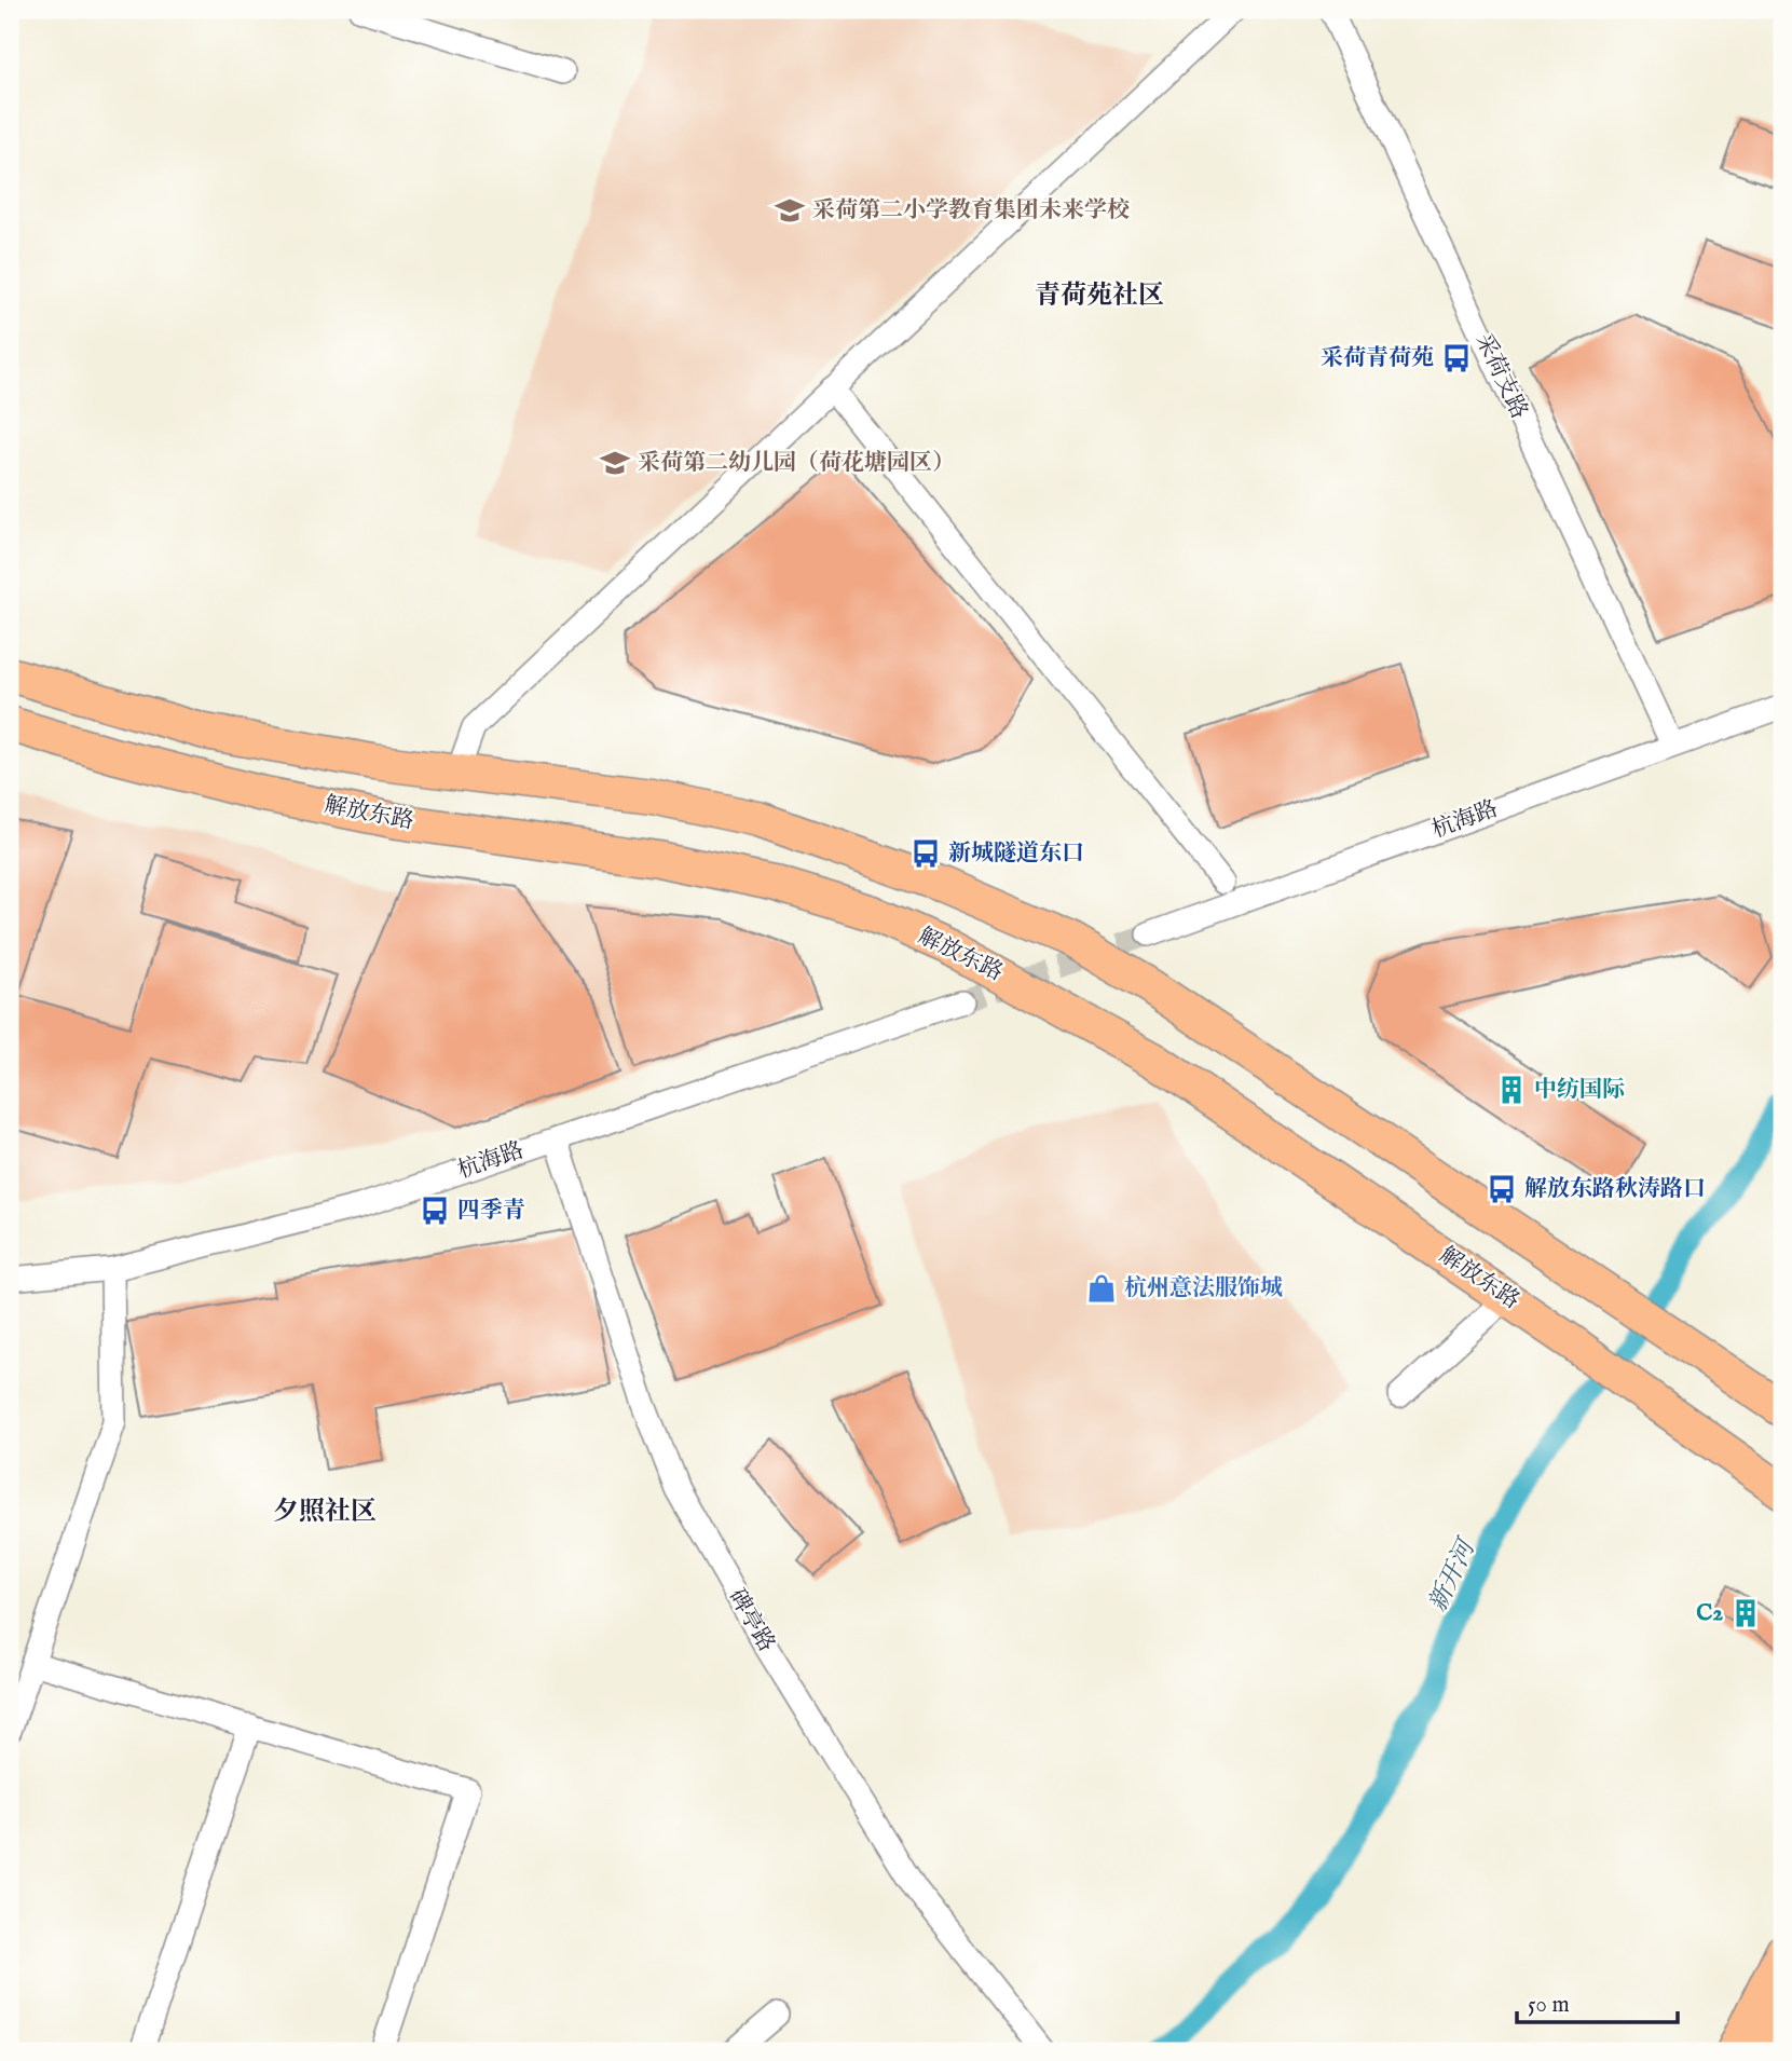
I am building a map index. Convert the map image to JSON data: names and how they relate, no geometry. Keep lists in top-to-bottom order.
{
  "streets": {
    "main road": ["解放东路"],
    "street": ["采荷支路", "杭海路", "碑亭路"]
  },
  "crossings": [
    ["采荷支路", "杭海路"],
    ["杭海路", "碑亭路"]
  ],
  "districts": ["青荷苑社区", "夕照社区"],
  "water": ["新开河"],
  "places": {
    "school or university": ["采荷第二小学教育集团未来学校", "采荷第二幼儿园（荷花塘园区）"],
    "bus stop": [
      "采荷青荷苑",
      "新城隧道东口",
      "解放东路秋涛路口",
      "四季青"
    ],
    "building": ["中纺国际", "C2"],
    "shop": ["杭州意法服饰城"]
  },
  "scale_bar": "50 m"
}
